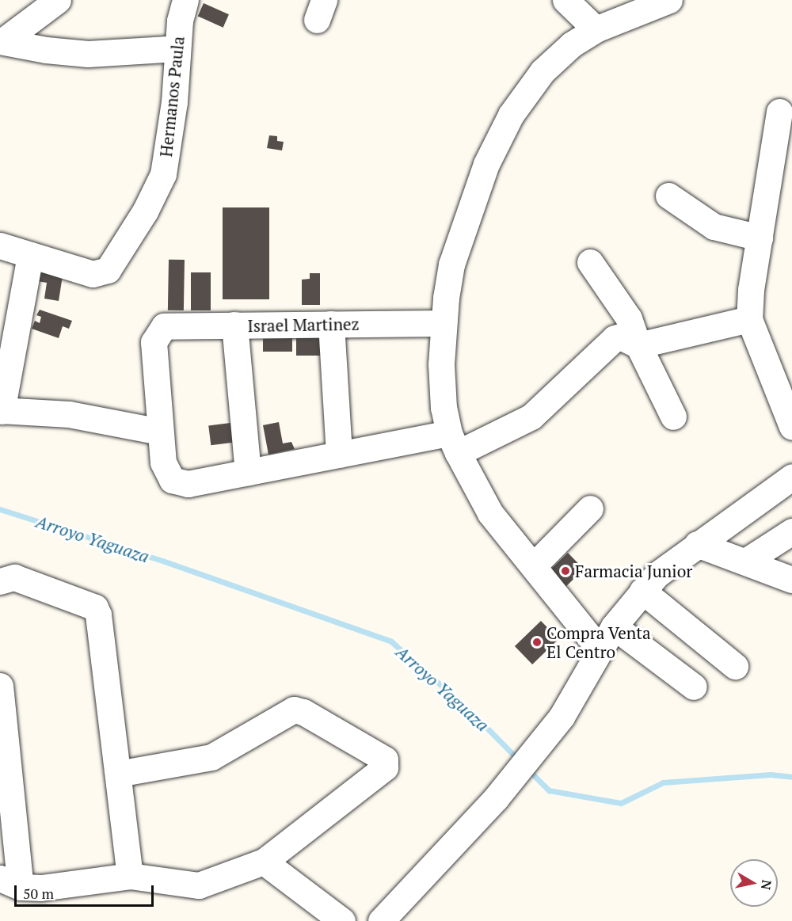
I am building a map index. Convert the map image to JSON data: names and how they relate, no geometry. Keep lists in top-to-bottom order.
{
  "streets": {
    "street": ["Hermanos Paula", "Israel Martinez"]
  },
  "water": ["Arroyo Yaguaza"],
  "places": ["Farmacia Junior", "Compra Venta El Centro"],
  "scale_bar": "50 m",
  "north": "right"
}
